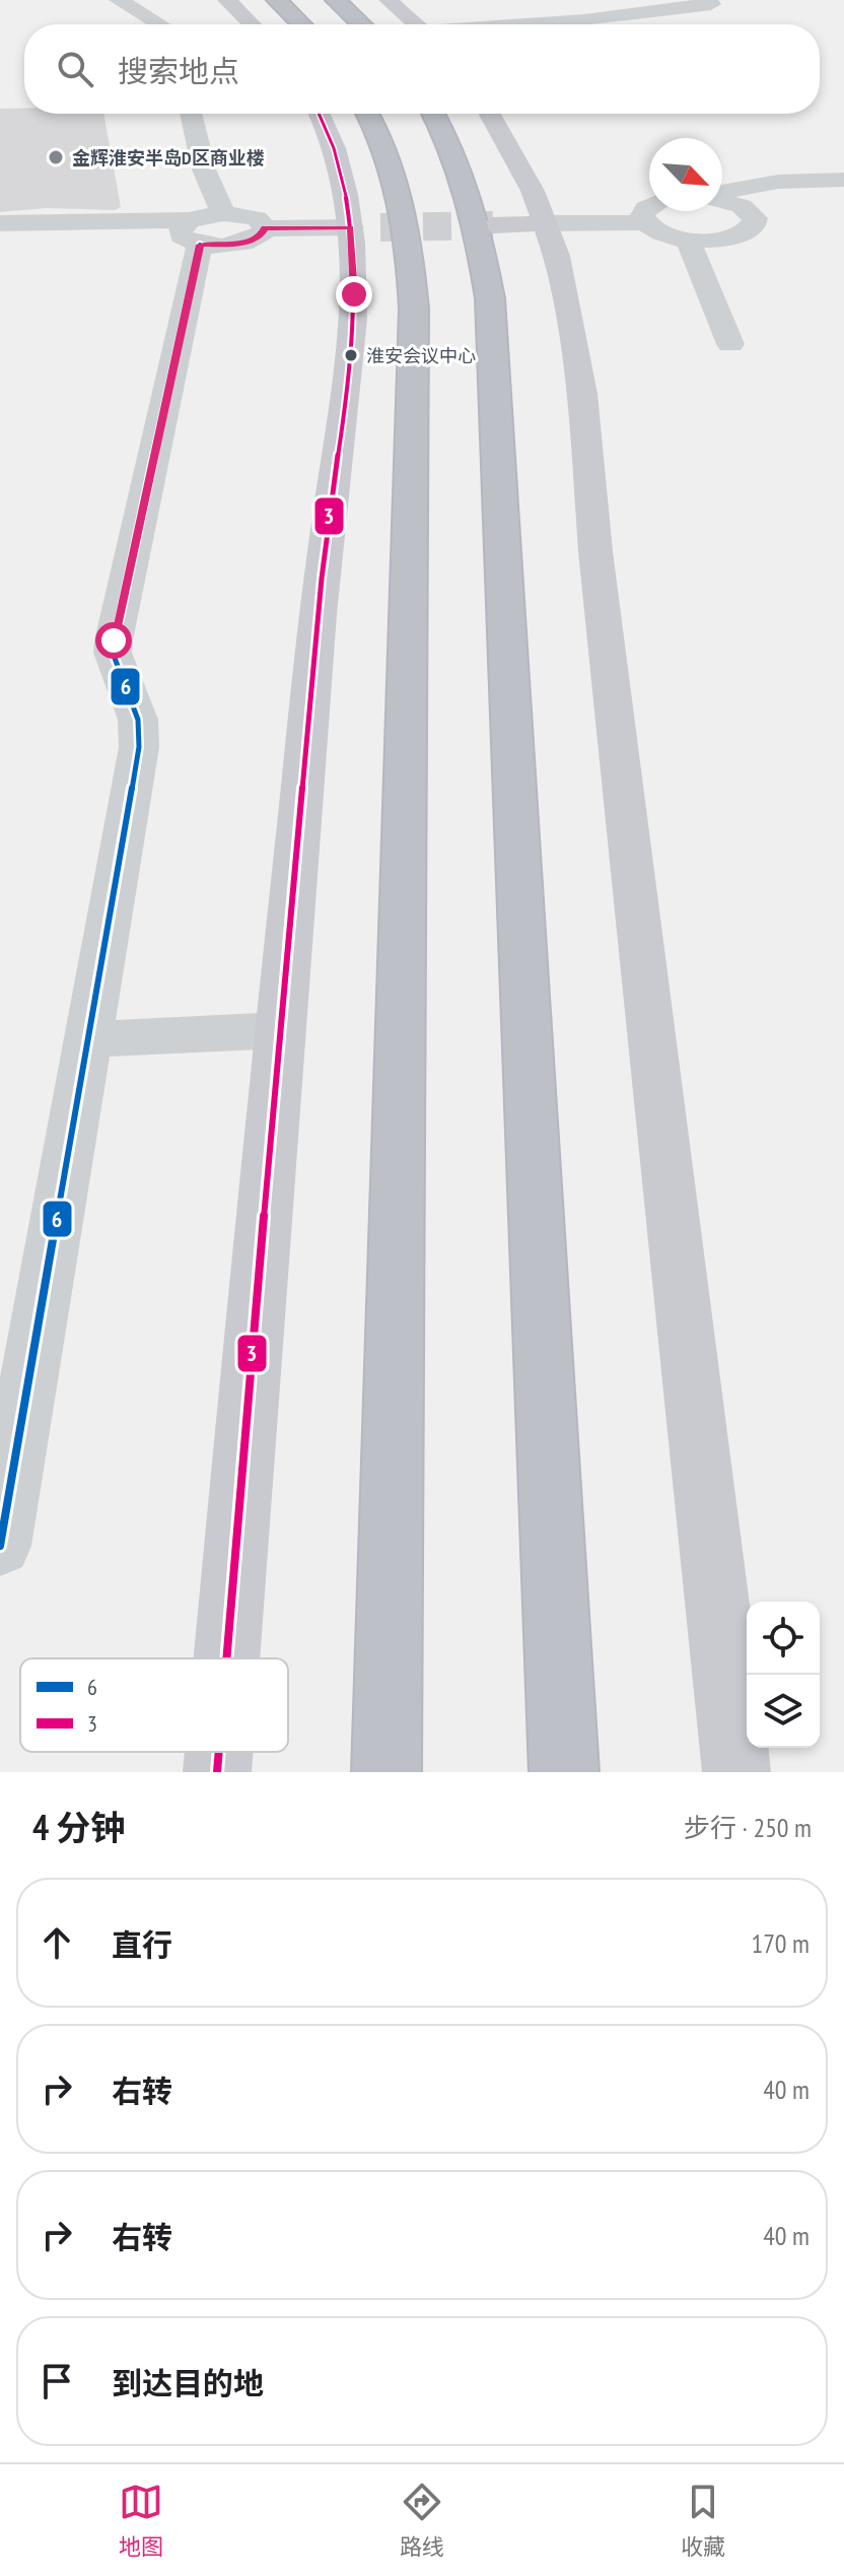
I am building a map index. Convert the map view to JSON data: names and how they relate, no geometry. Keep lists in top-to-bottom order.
{
  "places": ["金辉淮安半岛D区商业楼", "淮安会议中心"],
  "lines": ["transit line 3", "transit line 6"],
  "legend": ["6", "3"],
  "north": "bottom right",
  "page": {
    "search": "搜索地点",
    "heading": ["4 分钟", "步行 · 250 m"],
    "list": [
      ["直行", "170 m"],
      ["右转", "40 m"],
      ["右转", "40 m"],
      "到达目的地"
    ],
    "nav": ["地图", "路线", "收藏"]
  }
}
